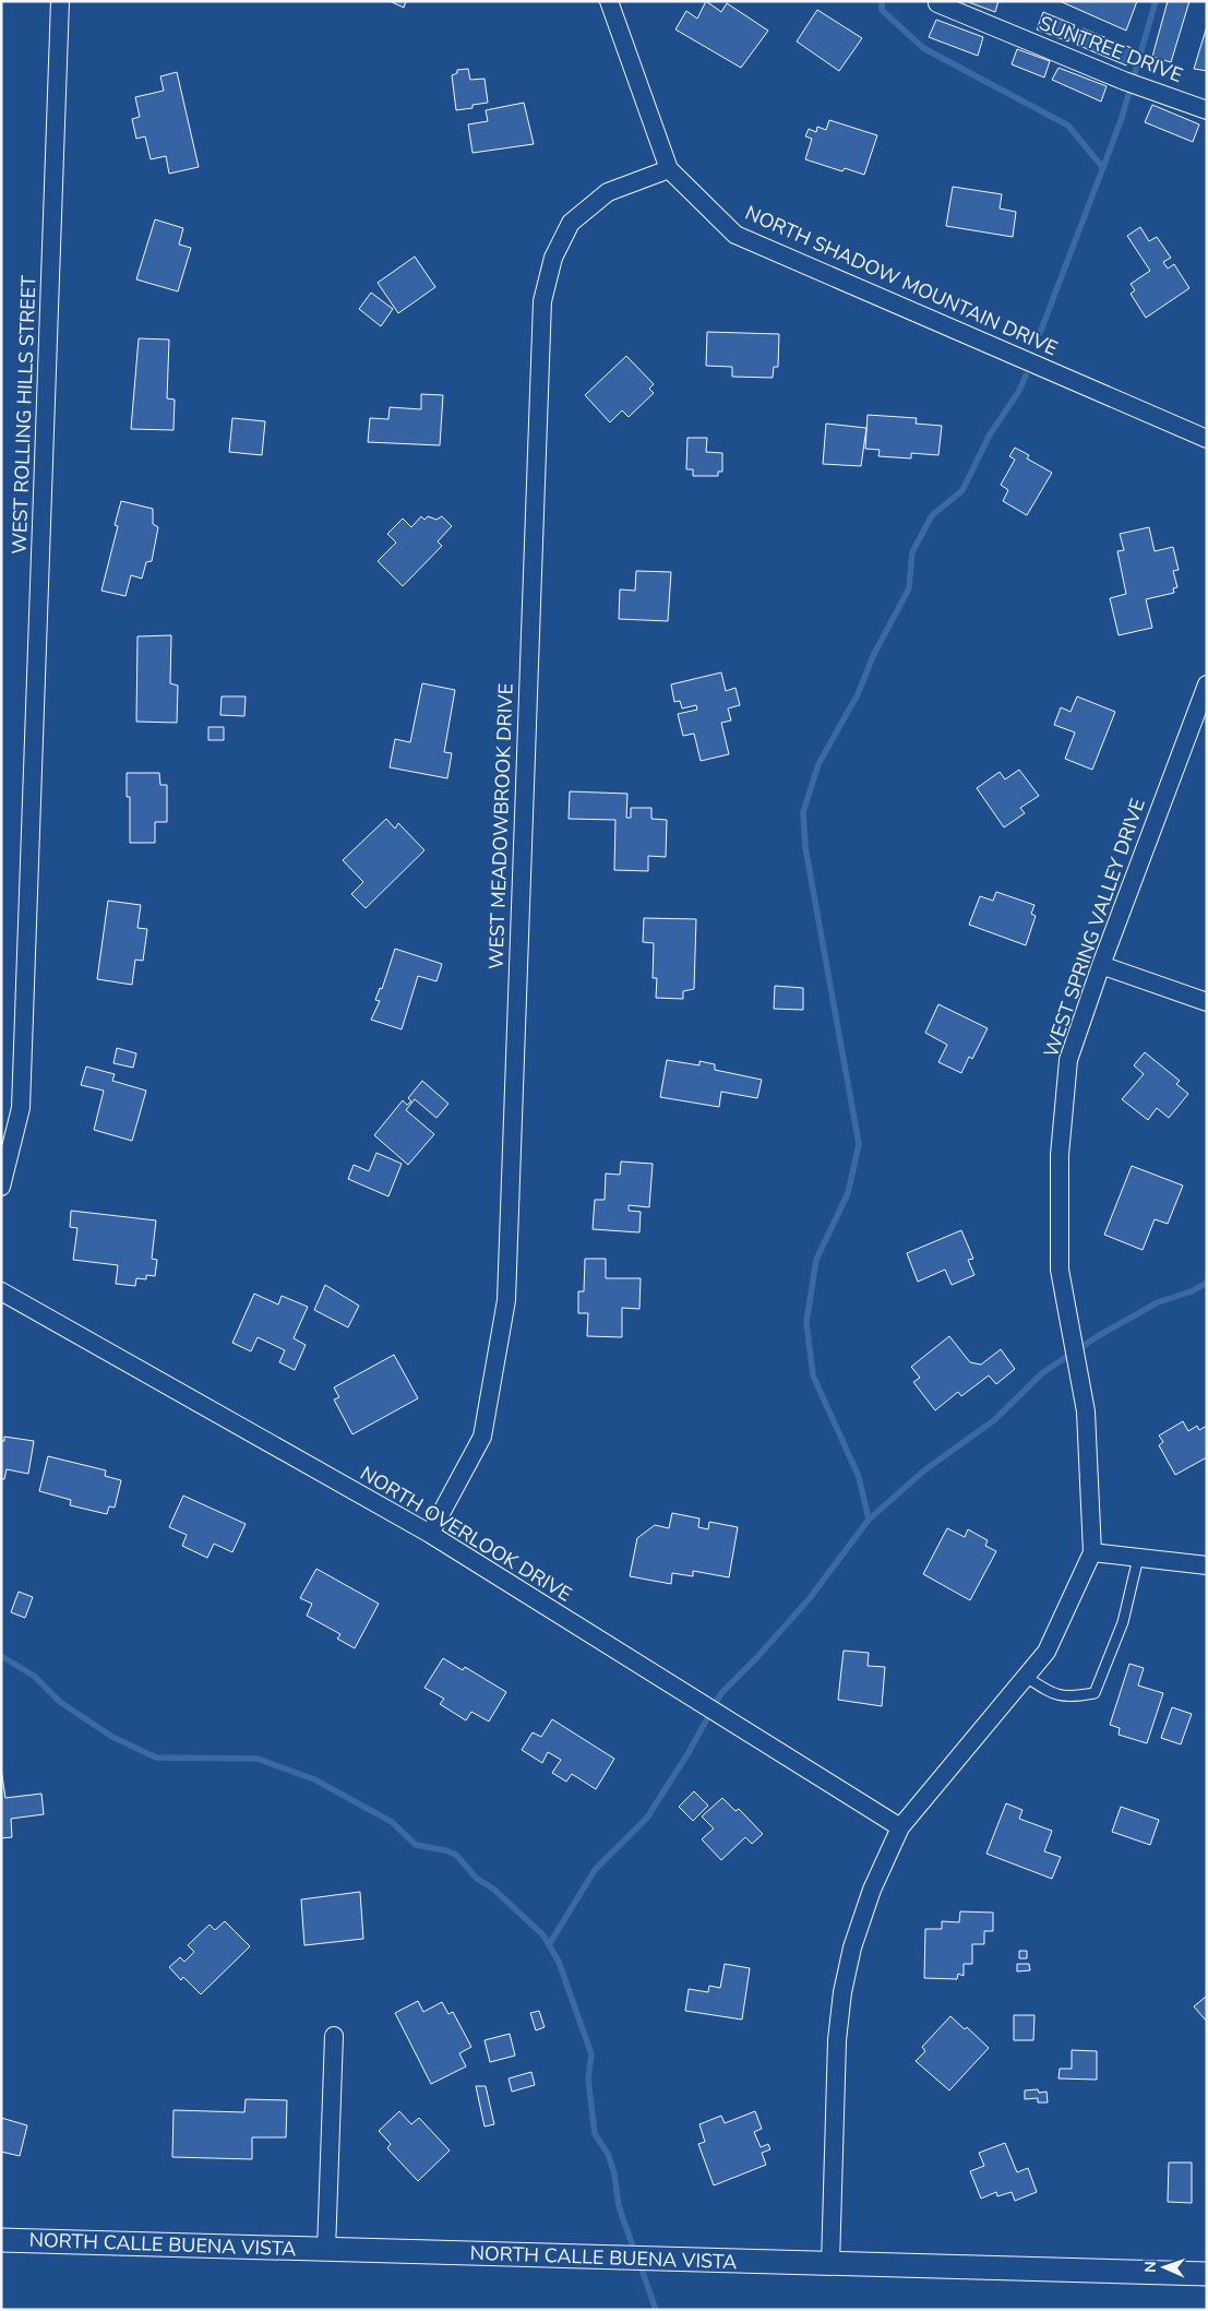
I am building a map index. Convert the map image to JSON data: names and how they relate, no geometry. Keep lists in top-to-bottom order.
{
  "streets": {
    "street": [
      "SUNTREE DRIVE",
      "NORTH SHADOW MOUNTAIN DRIVE",
      "WEST ROLLING HILLS STREET",
      "WEST MEADOWBROOK DRIVE",
      "WEST SPRING VALLEY DRIVE",
      "NORTH OVERLOOK DRIVE",
      "NORTH CALLE BUENA VISTA"
    ]
  },
  "crossings": [
    ["NORTH SHADOW MOUNTAIN DRIVE", "WEST MEADOWBROOK DRIVE"],
    ["WEST MEADOWBROOK DRIVE", "NORTH OVERLOOK DRIVE"],
    ["WEST SPRING VALLEY DRIVE", "NORTH OVERLOOK DRIVE"],
    ["WEST SPRING VALLEY DRIVE", "NORTH CALLE BUENA VISTA"]
  ],
  "north": "left"
}
